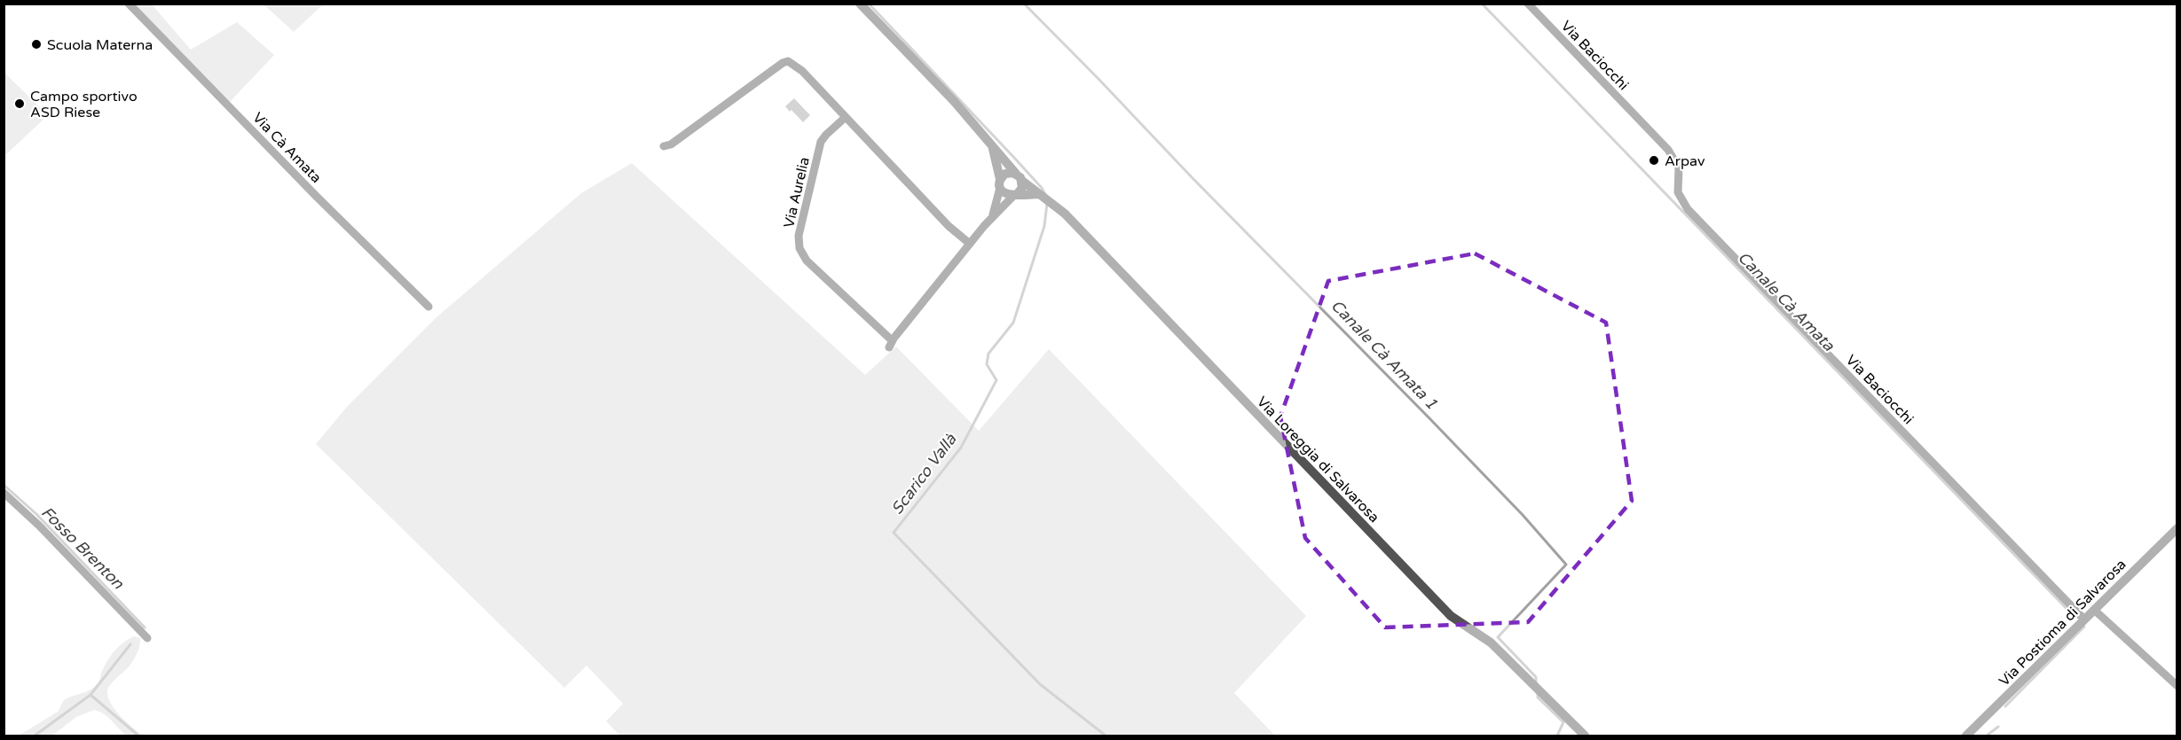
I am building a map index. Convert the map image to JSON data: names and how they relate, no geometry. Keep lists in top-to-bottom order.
{
  "streets": {
    "street": [
      "Via Baciocchi",
      "Via Cà Amata",
      "Via Aurelia",
      "Via Loreggia di Salvarosa",
      "Via Postioma di Salvarosa"
    ]
  },
  "crossings": [
    ["Via Baciocchi", "Via Postioma di Salvarosa"]
  ],
  "water": [
    "Canale Cà Amata",
    "Canale Cà Amata 1",
    "Scarico Vallà",
    "Fosso Brenton"
  ],
  "places": ["Scuola Materna", "Campo sportivo ASD Riese", "Arpav"]
}
